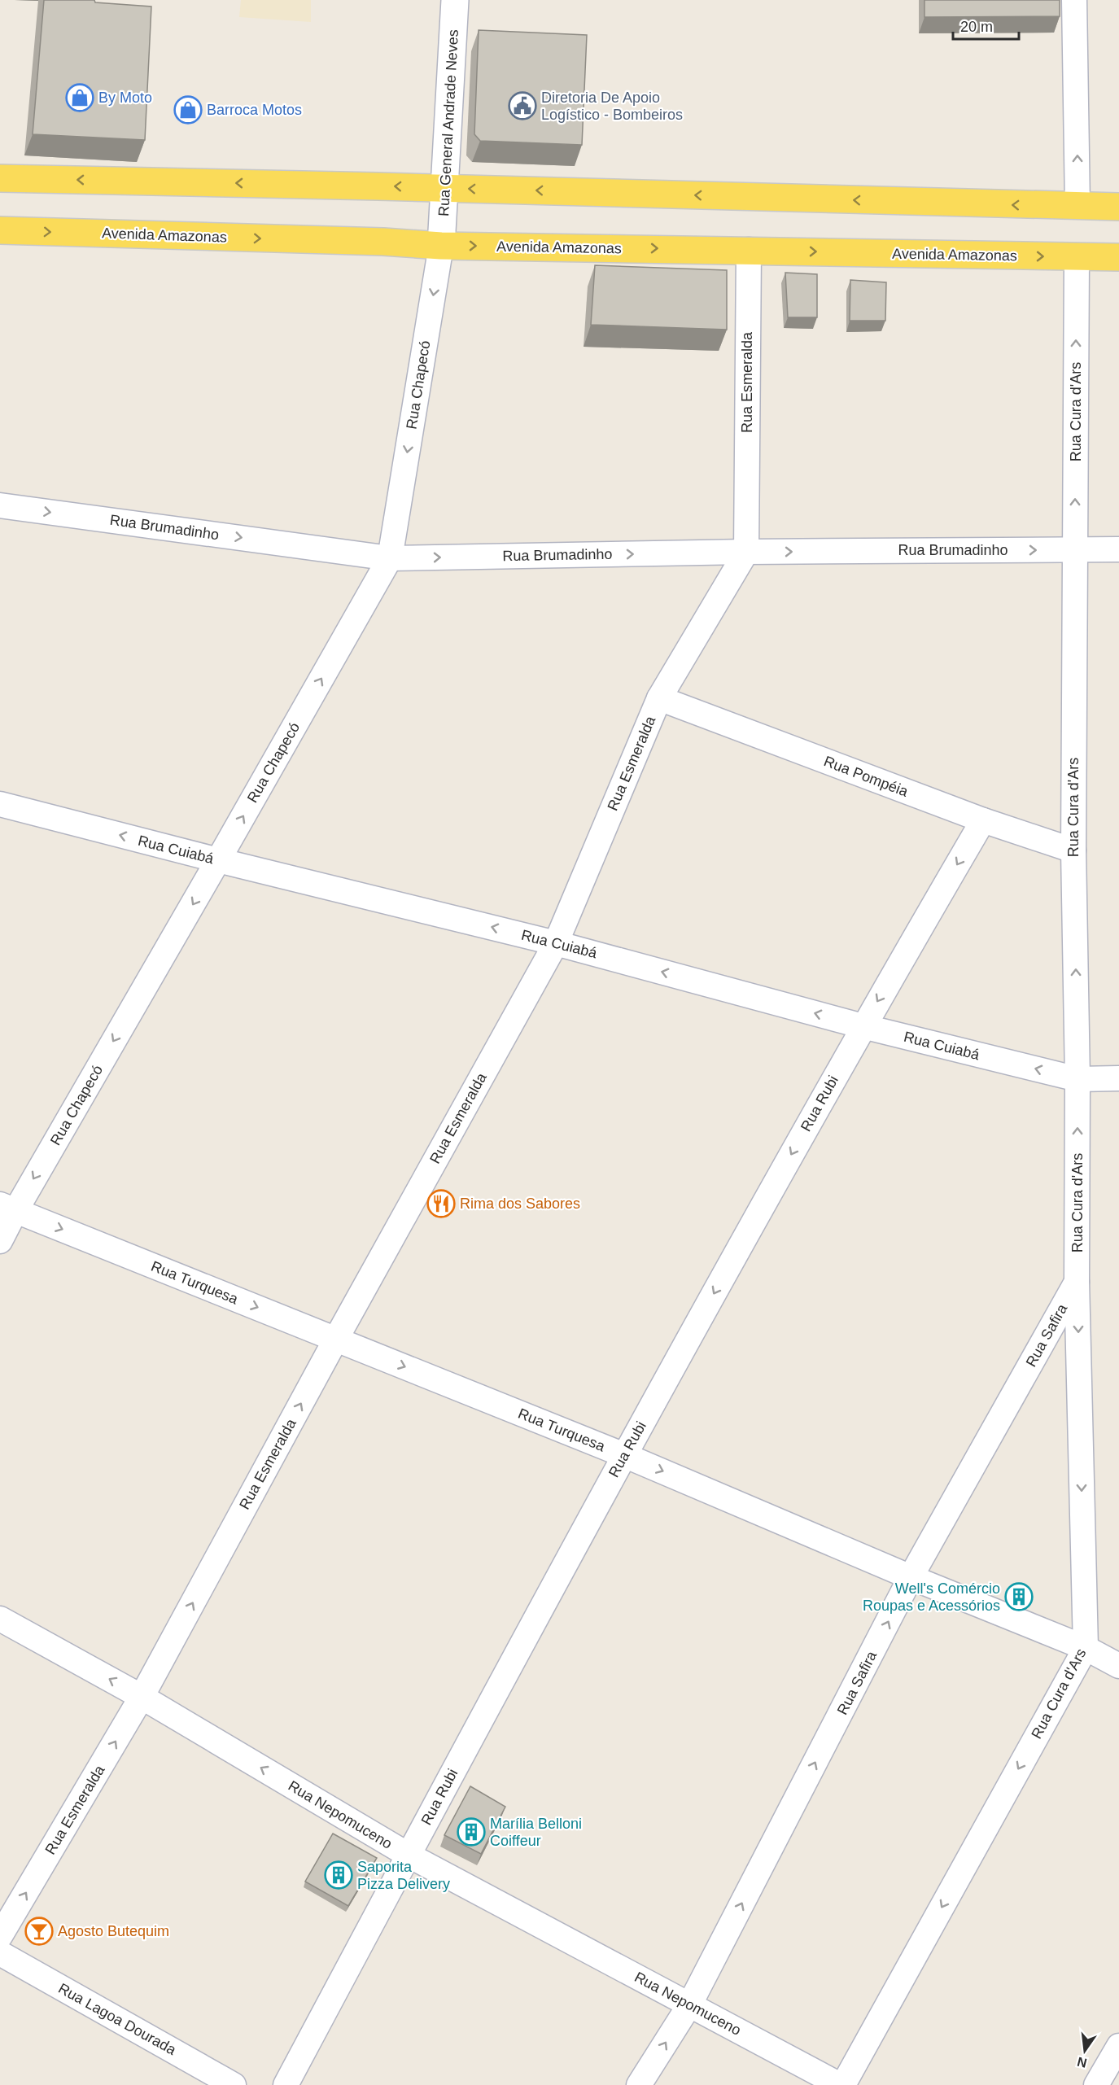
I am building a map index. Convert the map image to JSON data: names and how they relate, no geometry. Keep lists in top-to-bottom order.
{
  "streets": {
    "main road": ["Avenida Amazonas"],
    "street": [
      "Rua General Andrade Neves",
      "Rua Esmeralda",
      "Rua Chapecó",
      "Rua Cura d'Ars",
      "Rua Brumadinho",
      "Rua Pompéia",
      "Rua Cuiabá",
      "Rua Rubi",
      "Rua Turquesa",
      "Rua Safira",
      "Rua Nepomuceno",
      "Rua Lagoa Dourada"
    ]
  },
  "crossings": [
    ["Rua General Andrade Neves", "Avenida Amazonas"],
    ["Rua General Andrade Neves", "Rua Chapecó"],
    ["Avenida Amazonas", "Rua Esmeralda"],
    ["Avenida Amazonas", "Rua Chapecó"],
    ["Avenida Amazonas", "Rua Cura d'Ars"],
    ["Rua Esmeralda", "Rua Brumadinho"],
    ["Rua Esmeralda", "Rua Pompéia"],
    ["Rua Esmeralda", "Rua Cuiabá"],
    ["Rua Esmeralda", "Rua Turquesa"],
    ["Rua Esmeralda", "Rua Nepomuceno"],
    ["Rua Chapecó", "Rua Brumadinho"],
    ["Rua Chapecó", "Rua Cuiabá"],
    ["Rua Chapecó", "Rua Turquesa"],
    ["Rua Cura d'Ars", "Rua Brumadinho"],
    ["Rua Cura d'Ars", "Rua Pompéia"],
    ["Rua Cura d'Ars", "Rua Cuiabá"],
    ["Rua Cura d'Ars", "Rua Turquesa"],
    ["Rua Cura d'Ars", "Rua Safira"],
    ["Rua Cura d'Ars", "Rua Nepomuceno"],
    ["Rua Pompéia", "Rua Rubi"],
    ["Rua Cuiabá", "Rua Rubi"],
    ["Rua Rubi", "Rua Turquesa"],
    ["Rua Rubi", "Rua Nepomuceno"],
    ["Rua Turquesa", "Rua Safira"],
    ["Rua Safira", "Rua Nepomuceno"]
  ],
  "one_way": [
    "Rua Esmeralda",
    "Rua Brumadinho",
    "Rua Cuiabá",
    "Rua Rubi",
    "Rua Turquesa",
    "Rua Safira",
    "Rua Nepomuceno"
  ],
  "places": {
    "shop": ["By Moto", "Barroca Motos"],
    "public building": ["Diretoria De Apoio Logístico - Bombeiros"],
    "restaurant": ["Rima dos Sabores"],
    "building": ["Well's Comércio Roupas e Acessórios", "Marília Belloni Coiffeur", "Saporita Pizza Delivery"],
    "bar": ["Agosto Butequim"]
  },
  "scale_bar": "20 m",
  "north": "bottom"
}
